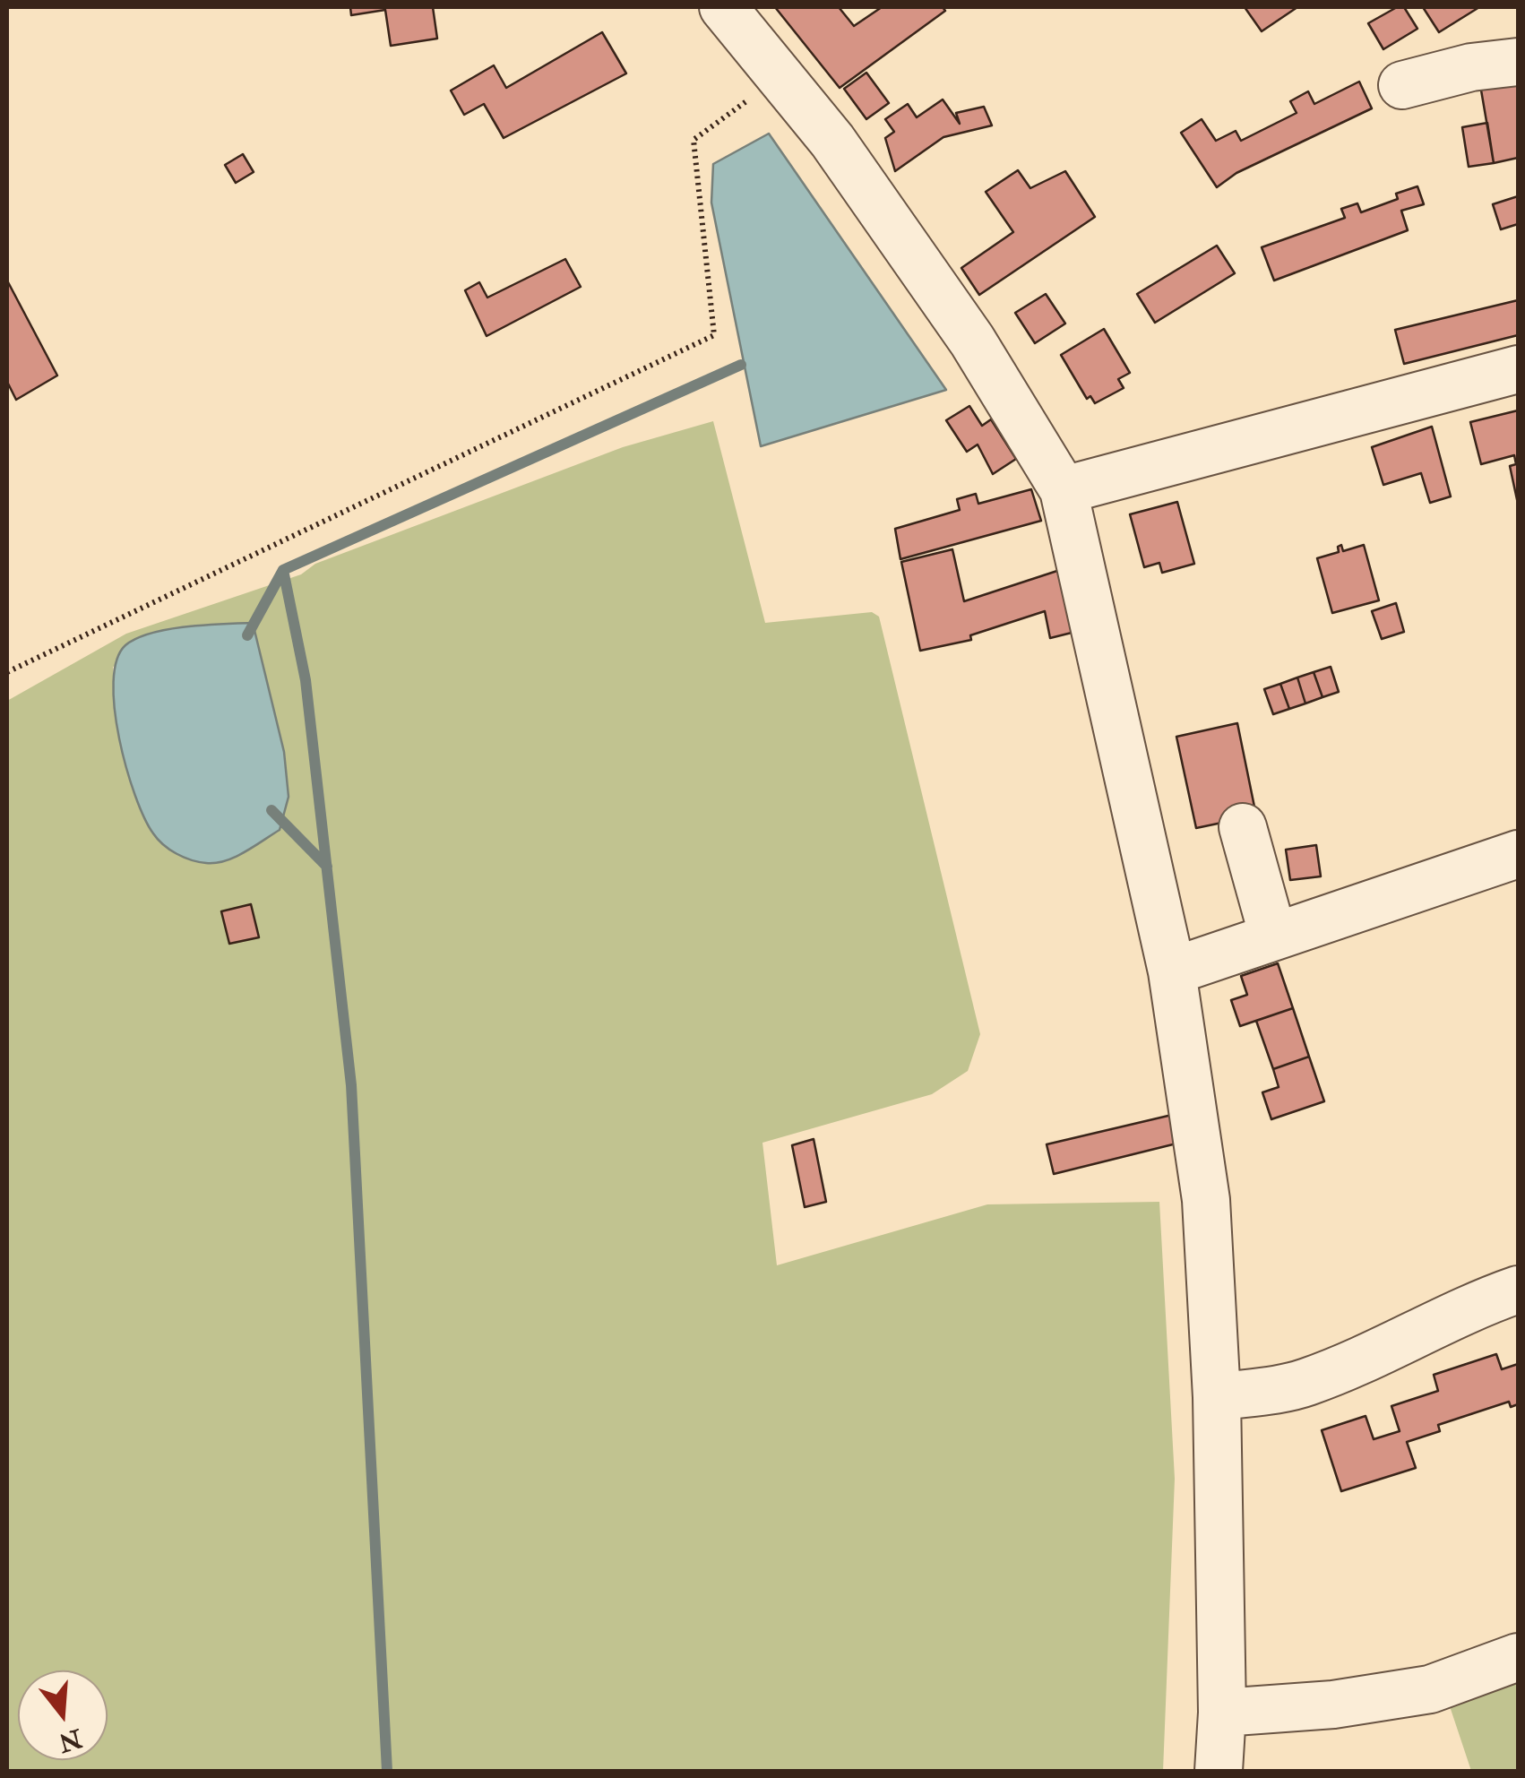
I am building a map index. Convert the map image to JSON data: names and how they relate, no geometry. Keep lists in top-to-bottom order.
{
  "north": "bottom"
}
